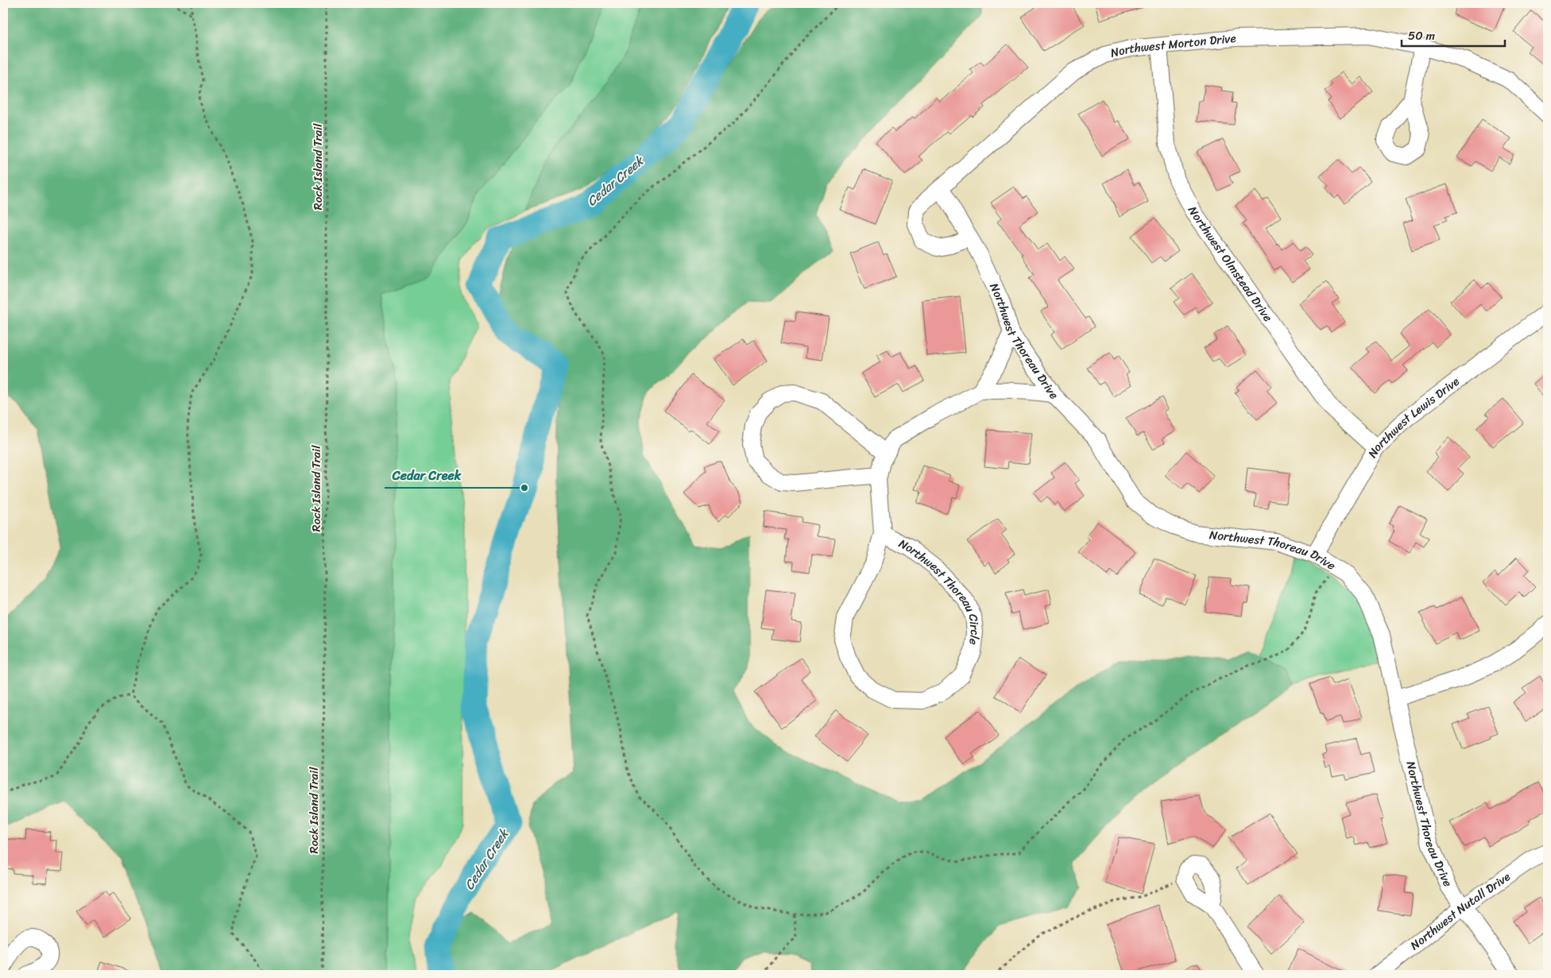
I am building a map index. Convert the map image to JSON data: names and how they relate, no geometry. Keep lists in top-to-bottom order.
{
  "streets": {
    "street": [
      "Northwest Morton Drive",
      "Northwest Olmstead Drive",
      "Northwest Thoreau Drive",
      "Northwest Lewis Drive",
      "Northwest Thoreau Circle",
      "Northwest Nutall Drive"
    ],
    "path": ["Rock Island Trail"]
  },
  "crossings": [
    ["Northwest Morton Drive", "Northwest Olmstead Drive"],
    ["Northwest Morton Drive", "Northwest Thoreau Drive"],
    ["Northwest Olmstead Drive", "Northwest Lewis Drive"],
    ["Northwest Thoreau Drive", "Northwest Lewis Drive"],
    ["Northwest Thoreau Drive", "Northwest Thoreau Circle"],
    ["Northwest Thoreau Drive", "Northwest Nutall Drive"]
  ],
  "water": ["Cedar Creek"],
  "places": ["Cedar Creek"],
  "scale_bar": "50 m"
}
